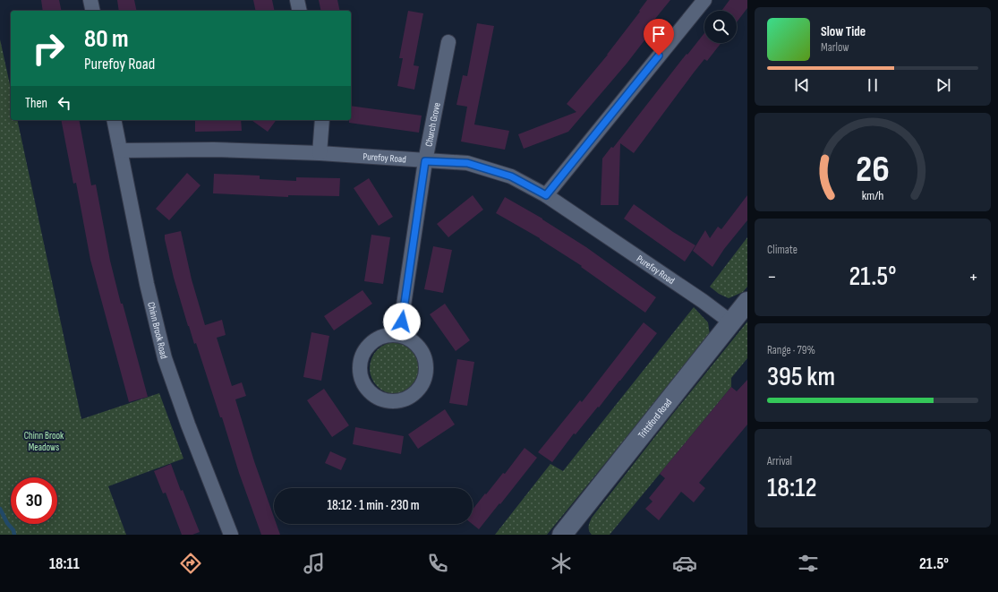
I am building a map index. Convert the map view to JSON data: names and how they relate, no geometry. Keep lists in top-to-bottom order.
{
  "streets": {
    "street": [
      "Church Grove",
      "Purefoy Road",
      "Chinn Brook Road",
      "Trittiford Road"
    ]
  },
  "crossings": [
    ["Church Grove", "Purefoy Road"],
    ["Purefoy Road", "Chinn Brook Road"],
    ["Purefoy Road", "Trittiford Road"]
  ],
  "parks": ["Chinn Brook Meadows"],
  "page": {
    "turn": ["80 m", "Purefoy Road"],
    "song": ["Slow Tide", "Marlow"],
    "then": "Then",
    "tile": [
      "Climate",
      ["Range · 79%", "395 km"],
      ["Arrival", "18:12"]
    ],
    "heat": ["−", "21.5°", "+"],
    "limit": "30",
    "trip": "18:12 · 1 min · 230 m",
    "tabs": ["18:11", "21.5°"],
    "gauge": ["26", "km/h"]
  }
}
